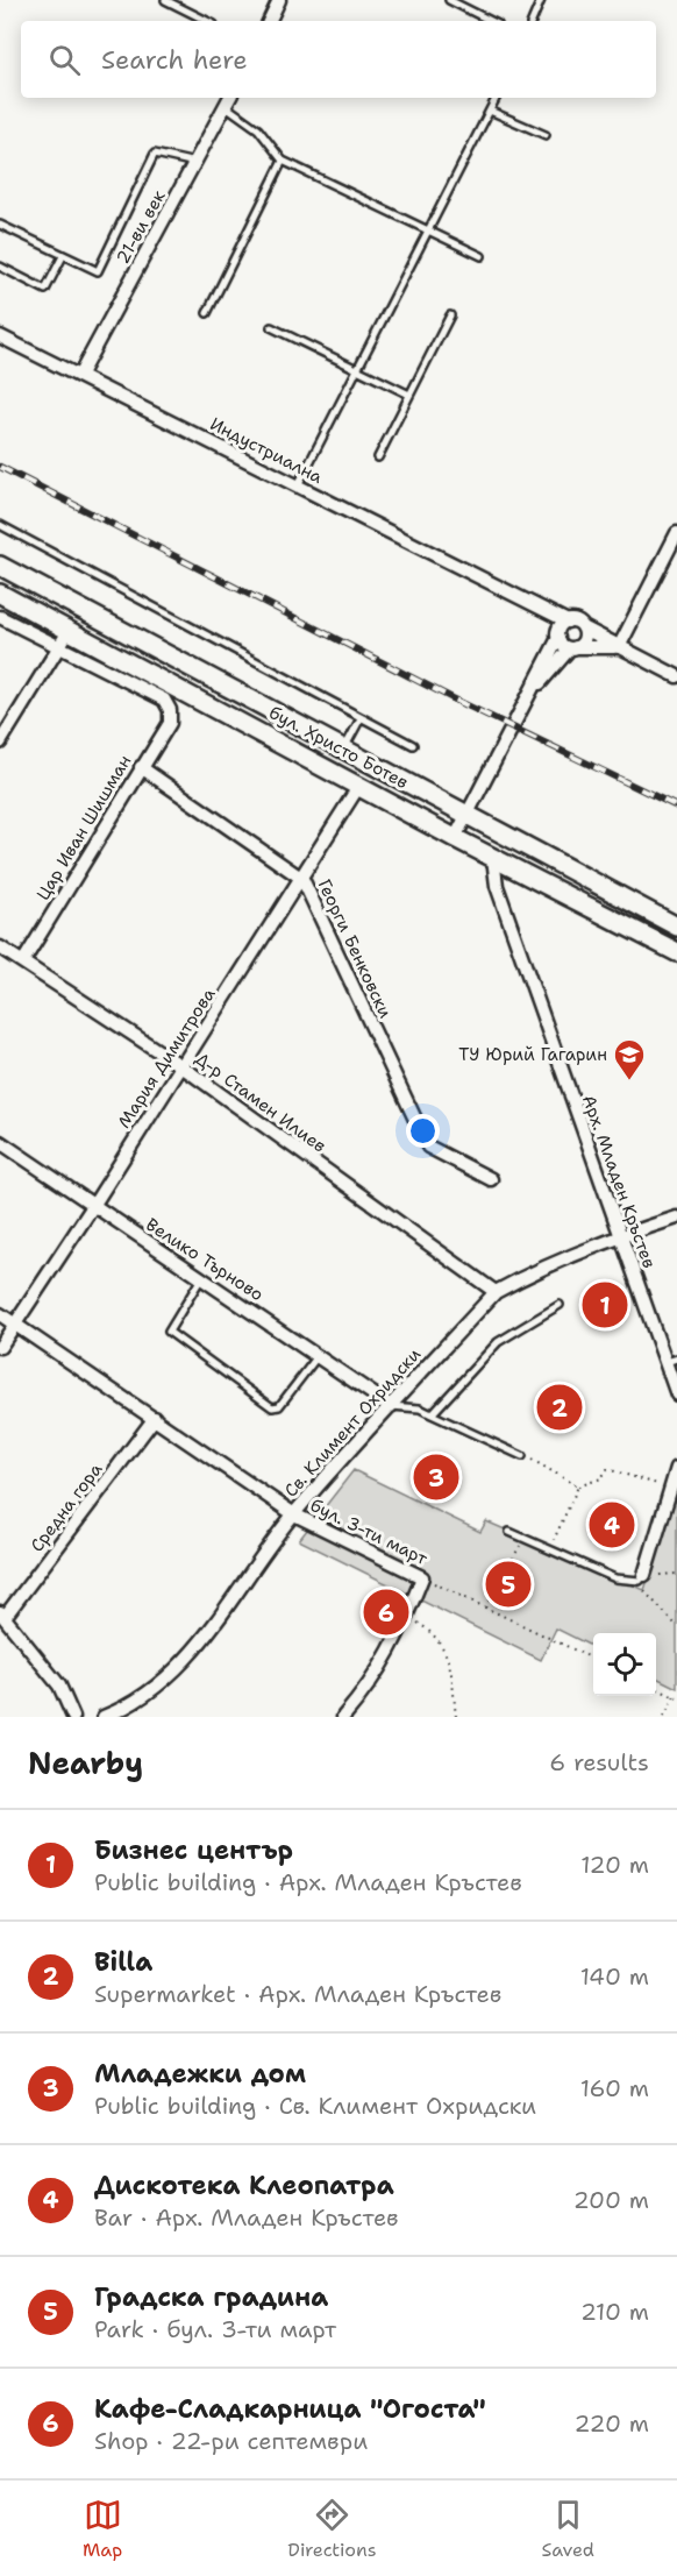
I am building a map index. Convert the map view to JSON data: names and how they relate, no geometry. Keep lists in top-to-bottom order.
{
  "streets": {
    "main road": ["бул. Христо Ботев"],
    "street": [
      "21-ви век",
      "Индустриална",
      "Цар Иван Шишман",
      "Георги Бенковски",
      "Мария Димитрова",
      "Д-р Стамен Илиев",
      "Арх. Младен Кръстев",
      "Велико Търново",
      "Св. Климент Охридски",
      "Средна гора",
      "бул. 3-ти март"
    ]
  },
  "crossings": [
    ["21-ви век", "Индустриална"],
    ["бул. Христо Ботев", "Мария Димитрова"],
    ["бул. Христо Ботев", "Арх. Младен Кръстев"],
    ["Цар Иван Шишман", "Георги Бенковски"],
    ["Цар Иван Шишман", "Д-р Стамен Илиев"],
    ["Георги Бенковски", "Мария Димитрова"],
    ["Мария Димитрова", "Д-р Стамен Илиев"],
    ["Мария Димитрова", "Велико Търново"],
    ["Мария Димитрова", "бул. 3-ти март"],
    ["Д-р Стамен Илиев", "Св. Климент Охридски"],
    ["Арх. Младен Кръстев", "Св. Климент Охридски"],
    ["Велико Търново", "Св. Климент Охридски"],
    ["Св. Климент Охридски", "бул. 3-ти март"],
    ["Средна гора", "бул. 3-ти март"]
  ],
  "places": {
    "school or university": ["ТУ Юрий Гагарин"]
  },
  "page": {
    "search": "Search here",
    "pins": [
      "1",
      "2",
      "3",
      "4",
      "5",
      "6"
    ],
    "heading": ["Nearby", "6 results"],
    "list": [
      {
        "mark": "1",
        "name": "Бизнес център",
        "note": "Public building · Арх. Младен Кръстев",
        "value": "120 m"
      },
      {
        "mark": "2",
        "name": "Billa",
        "note": "Supermarket · Арх. Младен Кръстев",
        "value": "140 m"
      },
      {
        "mark": "3",
        "name": "Младежки дом",
        "note": "Public building · Св. Климент Охридски",
        "value": "160 m"
      },
      {
        "mark": "4",
        "name": "Дискотека Клеопатра",
        "note": "Bar · Арх. Младен Кръстев",
        "value": "200 m"
      },
      {
        "mark": "5",
        "name": "Градска градина",
        "note": "Park · бул. 3-ти март",
        "value": "210 m"
      },
      {
        "mark": "6",
        "name": "Кафе-Сладкарница \"Огоста\"",
        "note": "Shop · 22-ри септември",
        "value": "220 m"
      }
    ],
    "nav": ["Map", "Directions", "Saved"]
  }
}
